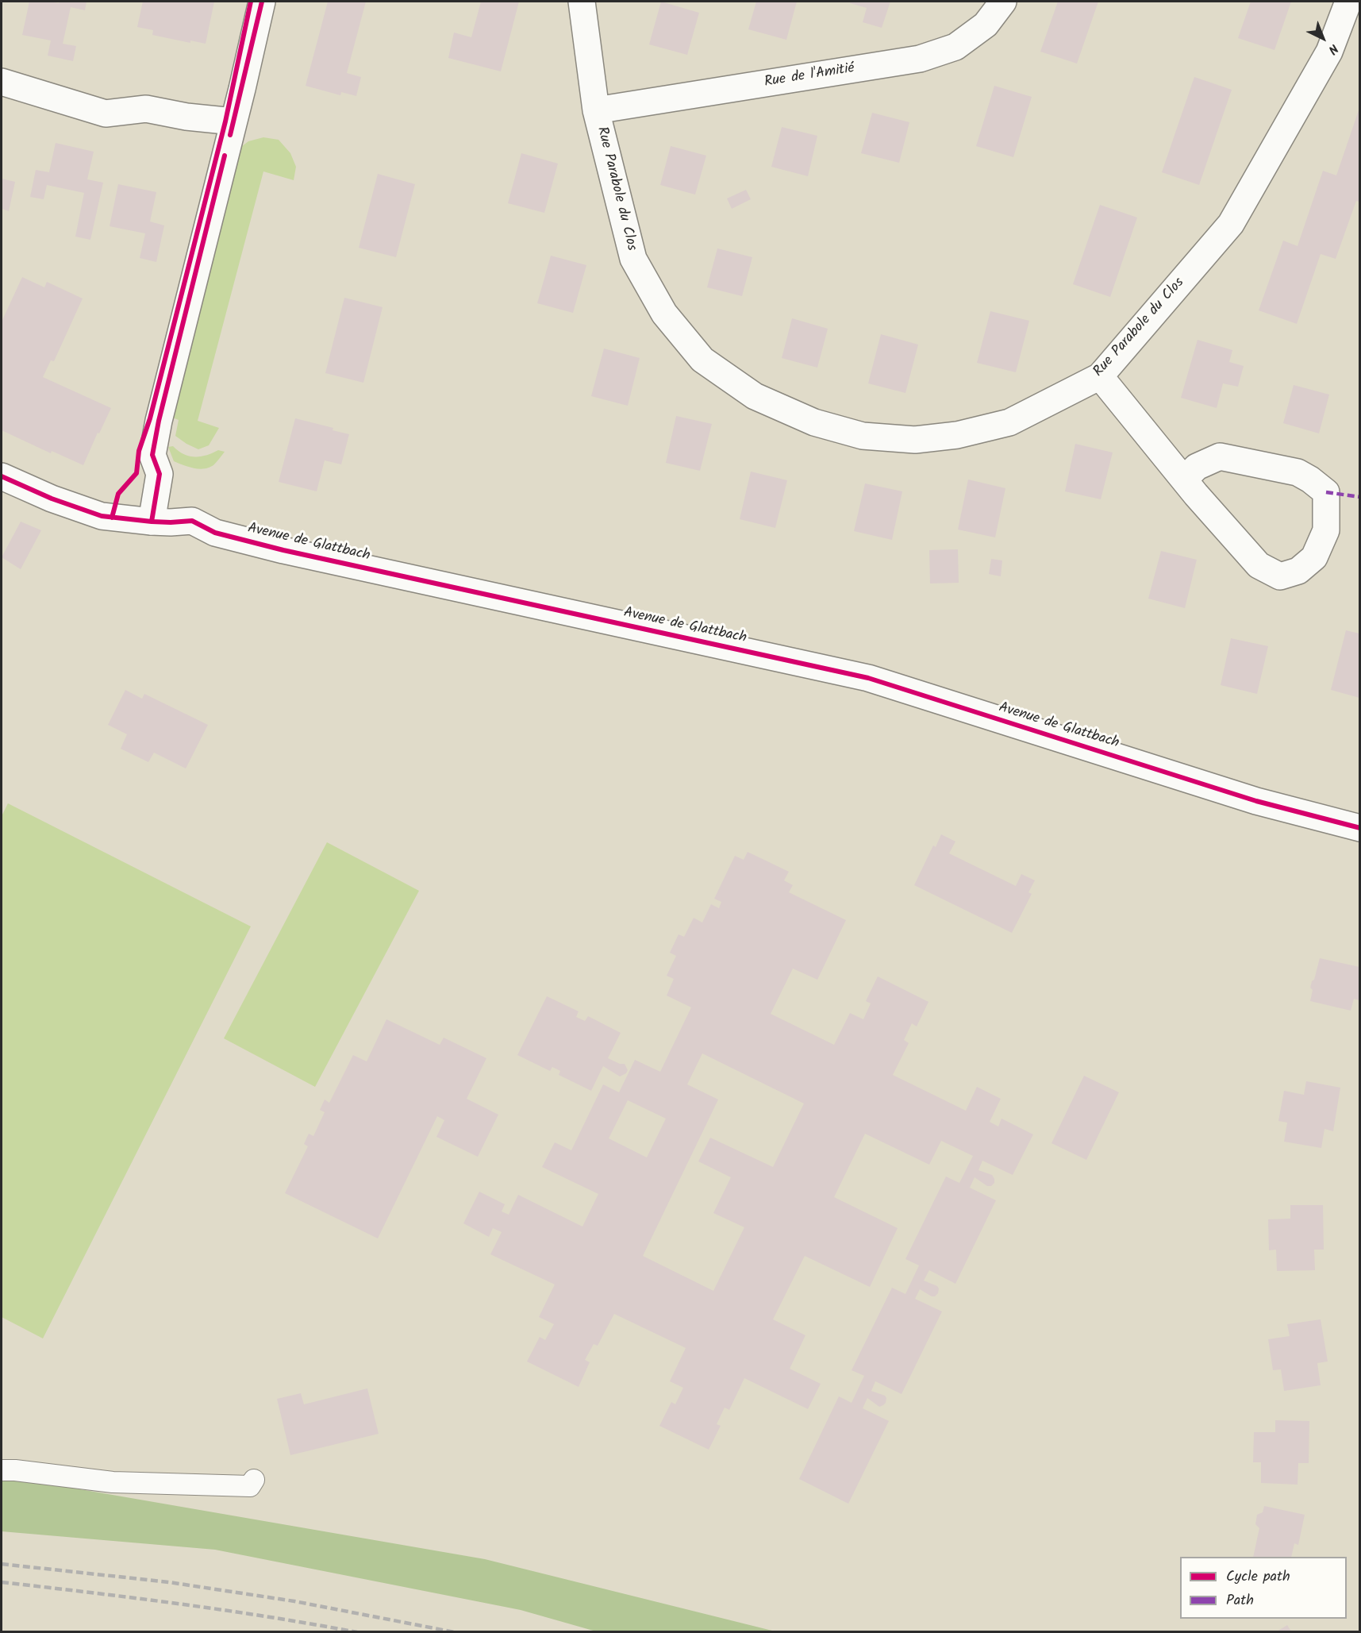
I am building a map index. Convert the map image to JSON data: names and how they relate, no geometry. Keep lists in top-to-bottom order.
{
  "streets": {
    "street": ["Rue de l'Amitié", "Rue Parabole du Clos", "Avenue de Glattbach"]
  },
  "crossings": [
    ["Rue de l'Amitié", "Rue Parabole du Clos"]
  ],
  "legend": ["Cycle path", "Path"],
  "north": "bottom right"
}
